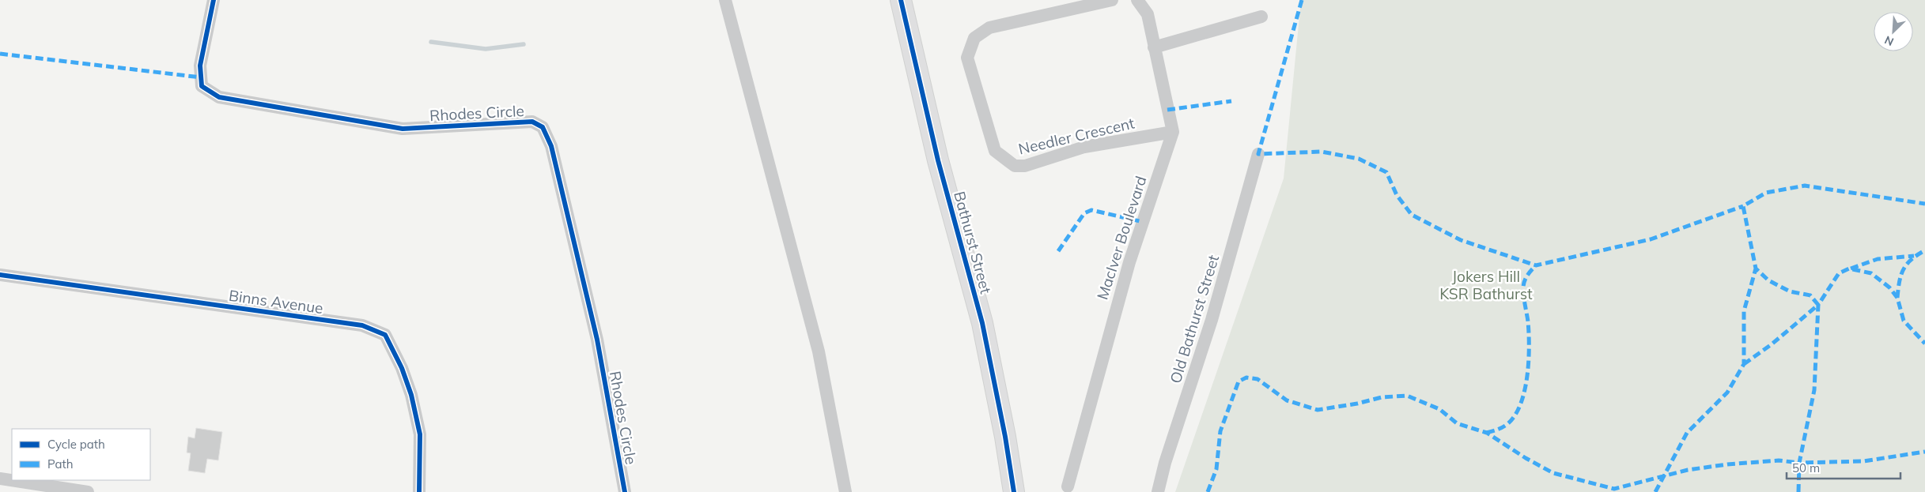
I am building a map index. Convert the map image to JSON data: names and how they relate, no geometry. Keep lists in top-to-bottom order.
{
  "streets": {
    "main road": ["Bathurst Street"],
    "street": [
      "Rhodes Circle",
      "Needler Crescent",
      "MacIver Boulevard",
      "Binns Avenue",
      "Old Bathurst Street"
    ]
  },
  "crossings": [
    ["Needler Crescent", "MacIver Boulevard"]
  ],
  "parks": ["Jokers Hill KSR Bathurst"],
  "legend": ["Cycle path", "Path"],
  "scale_bar": "50 m",
  "north": "bottom left"
}
